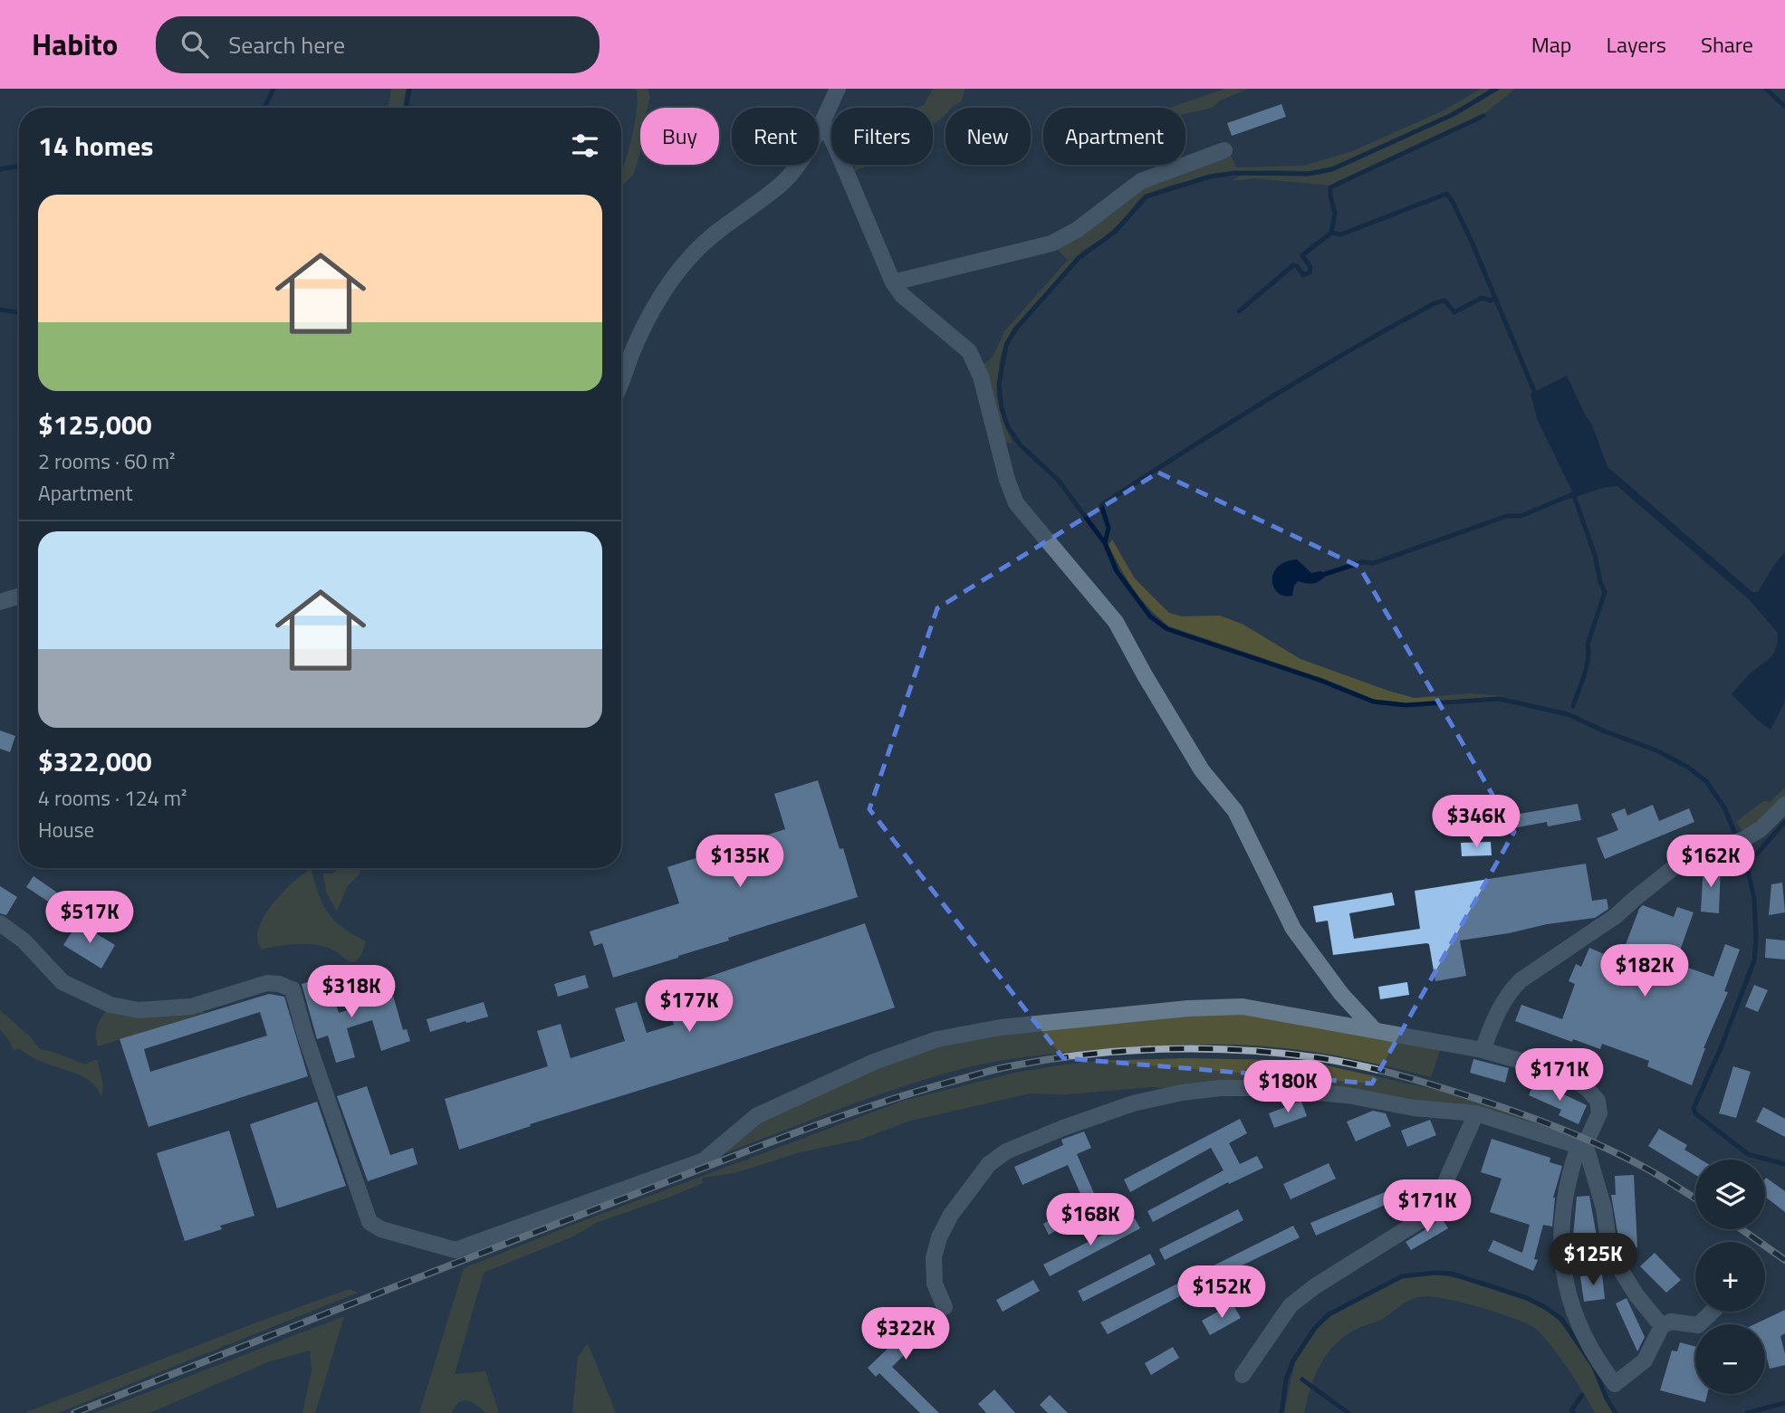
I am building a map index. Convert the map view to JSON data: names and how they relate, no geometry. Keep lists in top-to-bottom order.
{
  "page": {
    "header": "Habito",
    "search": "Search here",
    "nav": ["Map", "Layers", "Share"],
    "chip": [
      "Buy",
      "Rent",
      "Filters",
      "New",
      "Apartment"
    ],
    "heading": "14 homes",
    "list": [
      {
        "name": "$125,000",
        "note": "2 rooms · 60 m² · Apartment"
      },
      {
        "name": "$322,000",
        "note": "4 rooms · 124 m² · House"
      }
    ],
    "price": [
      "$346K",
      "$135K",
      "$162K",
      "$517K",
      "$182K",
      "$318K",
      "$177K",
      "$171K",
      "$180K",
      "$171K",
      "$168K",
      "$125K",
      "$152K",
      "$322K"
    ],
    "map_buttons": ["+", "−"]
  }
}
